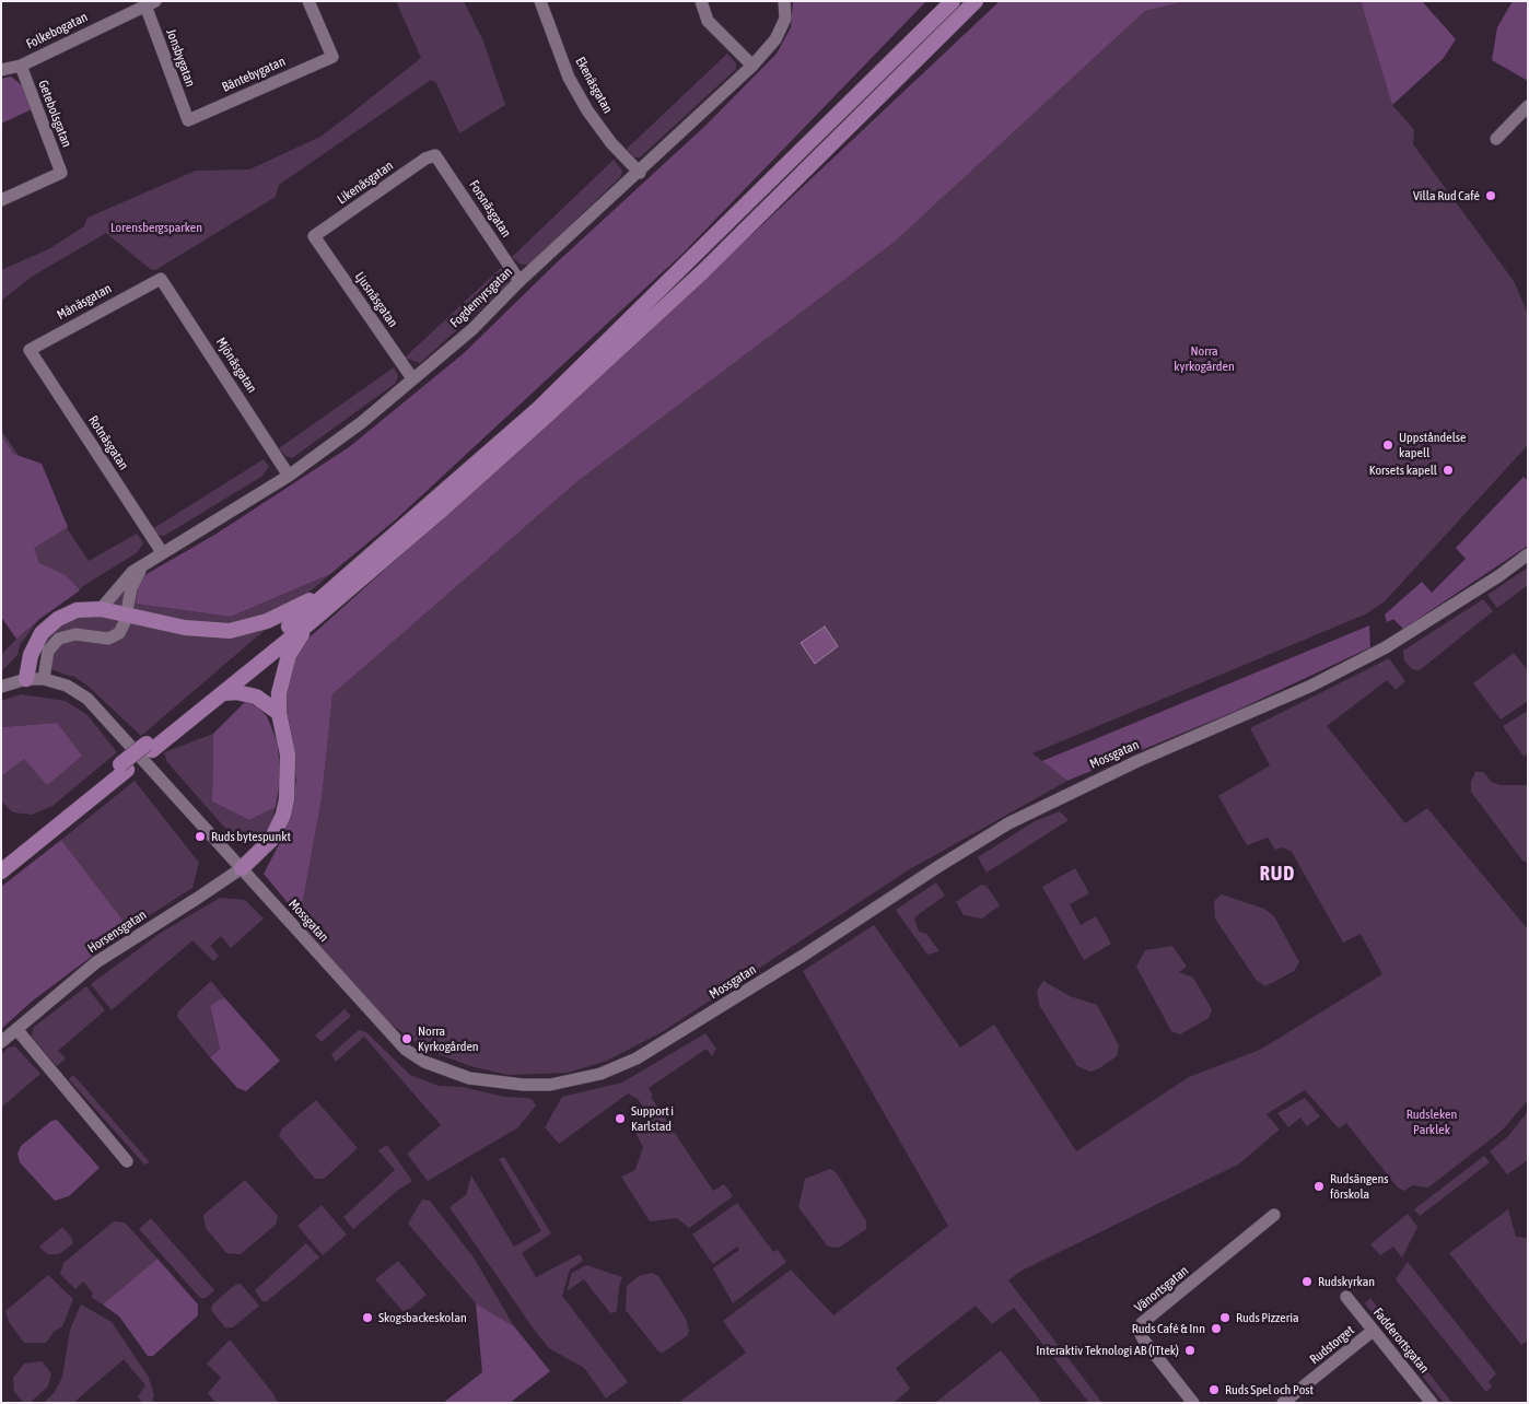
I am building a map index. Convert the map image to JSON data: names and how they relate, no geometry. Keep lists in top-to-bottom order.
{
  "streets": {
    "street": [
      "Folkebogatan",
      "Jonsbygatan",
      "Bäntebygatan",
      "Ekenäsgatan",
      "Getebolsgatan",
      "Likenäsgatan",
      "Forsnäsgatan",
      "Fogdemyrsgatan",
      "Ljusnäsgatan",
      "Månäsgatan",
      "Mjönäsgatan",
      "Rotnäsgatan",
      "Mossgatan",
      "Horsensgatan",
      "Vänortsgatan",
      "Fadderortsgatan",
      "Rudstorget"
    ]
  },
  "crossings": [
    ["Folkebogatan", "Jonsbygatan"],
    ["Folkebogatan", "Getebolsgatan"],
    ["Jonsbygatan", "Bäntebygatan"],
    ["Ekenäsgatan", "Fogdemyrsgatan"],
    ["Likenäsgatan", "Forsnäsgatan"],
    ["Likenäsgatan", "Ljusnäsgatan"],
    ["Forsnäsgatan", "Fogdemyrsgatan"],
    ["Fogdemyrsgatan", "Ljusnäsgatan"],
    ["Fogdemyrsgatan", "Mjönäsgatan"],
    ["Fogdemyrsgatan", "Rotnäsgatan"],
    ["Fogdemyrsgatan", "Mossgatan"],
    ["Månäsgatan", "Mjönäsgatan"],
    ["Månäsgatan", "Rotnäsgatan"],
    ["Mossgatan", "Horsensgatan"],
    ["Fadderortsgatan", "Rudstorget"]
  ],
  "districts": ["RUD"],
  "parks": ["Lorensbergsparken", "Norra kyrkogården", "Rudsleken Parklek"],
  "places": [
    "Villa Rud Café",
    "Uppståndelse kapell",
    "Korsets kapell",
    "Ruds bytespunkt",
    "Norra Kyrkogården",
    "Support i Karlstad",
    "Rudsängens förskola",
    "Rudskyrkan",
    "Skogsbackeskolan",
    "Ruds Pizzeria",
    "Ruds Café & Inn",
    "Interaktiv Teknologi AB (ITtek)",
    "Ruds Spel och Post"
  ]
}
